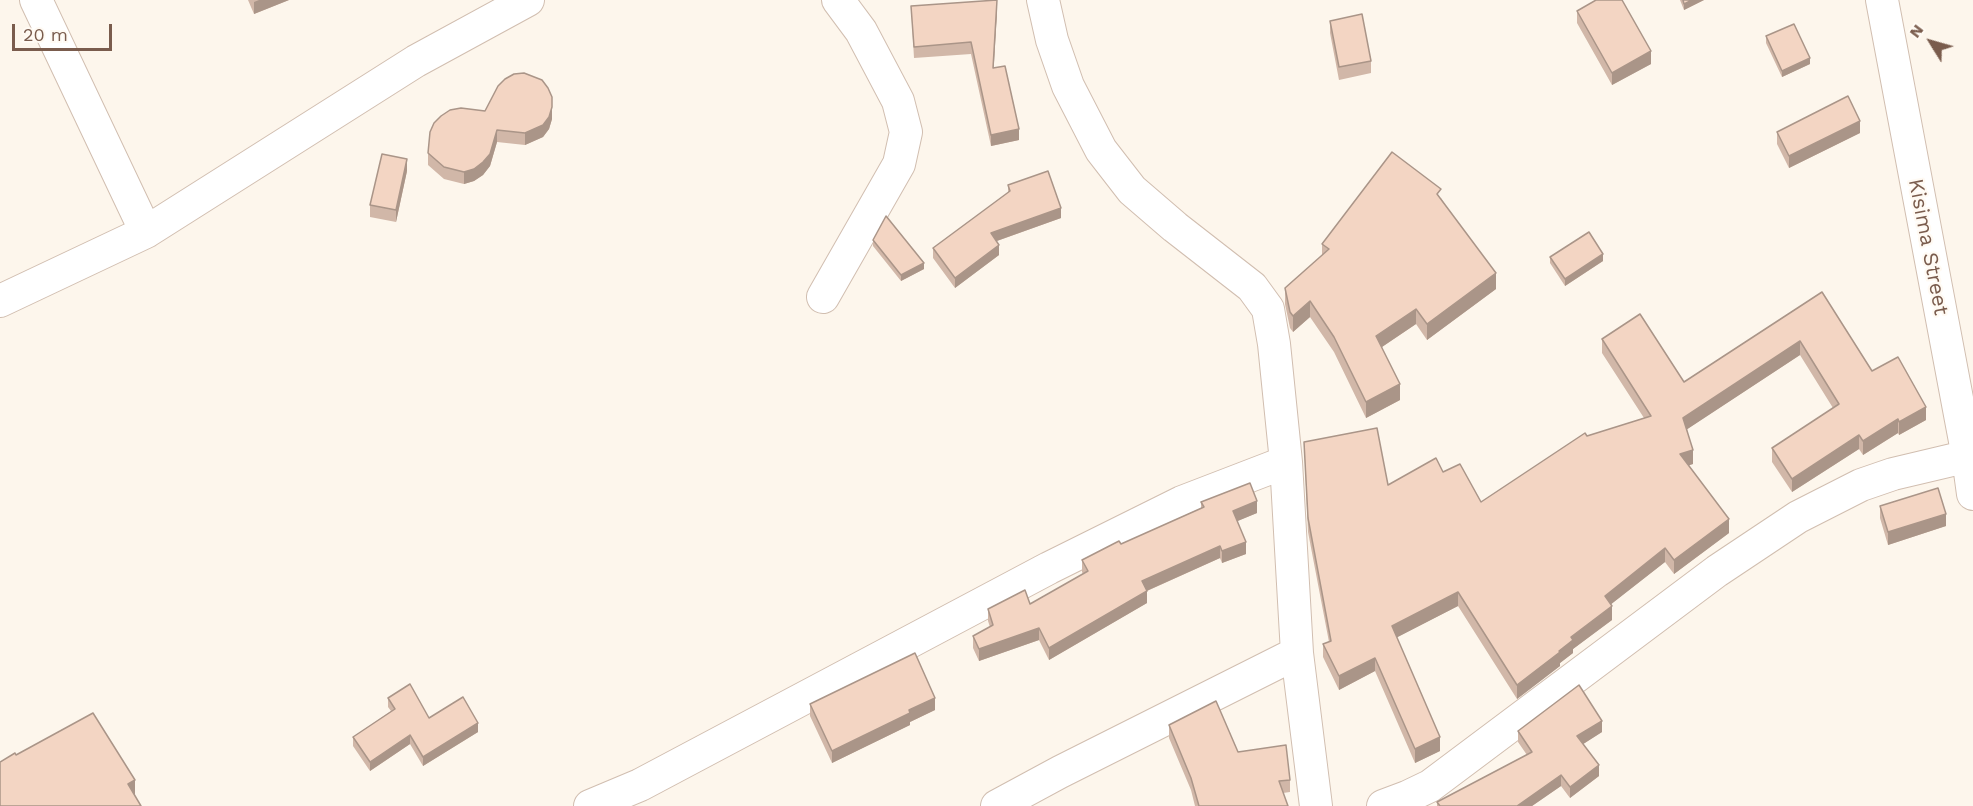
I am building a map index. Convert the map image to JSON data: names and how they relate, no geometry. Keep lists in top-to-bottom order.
{
  "streets": {
    "street": ["Kisima Street"]
  },
  "scale_bar": "20 m",
  "north": "top left"
}
